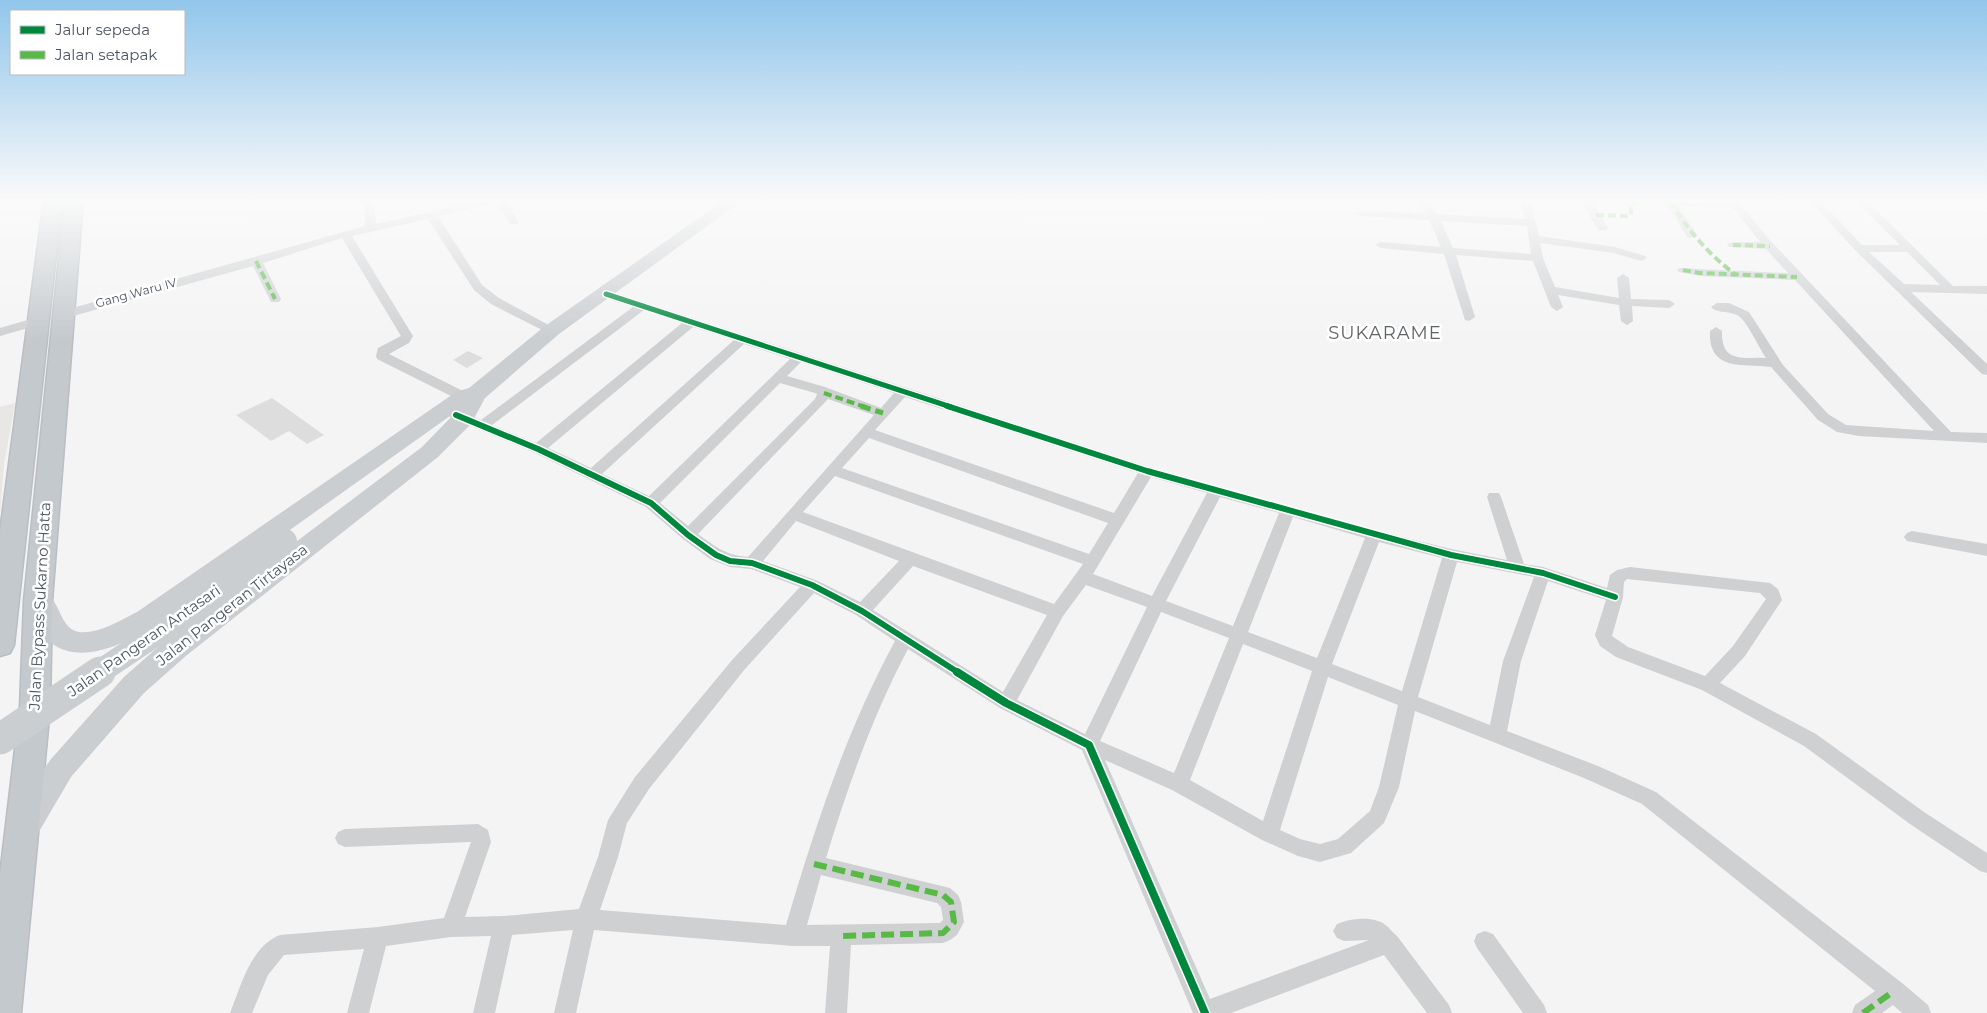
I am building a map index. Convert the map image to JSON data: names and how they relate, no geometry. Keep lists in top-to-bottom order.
{
  "streets": {
    "highway": ["Jalan Bypass Sukarno Hatta"],
    "main road": ["Jalan Pangeran Tirtayasa", "Jalan Pangeran Antasari"],
    "street": ["Gang Waru IV"]
  },
  "crossings": [
    ["Gang Waru IV", "Jalan Bypass Sukarno Hatta"],
    ["Jalan Pangeran Tirtayasa", "Jalan Bypass Sukarno Hatta"],
    ["Jalan Pangeran Tirtayasa", "Jalan Pangeran Antasari"]
  ],
  "districts": ["SUKARAME"],
  "legend": ["Jalur sepeda", "Jalan setapak"]
}
